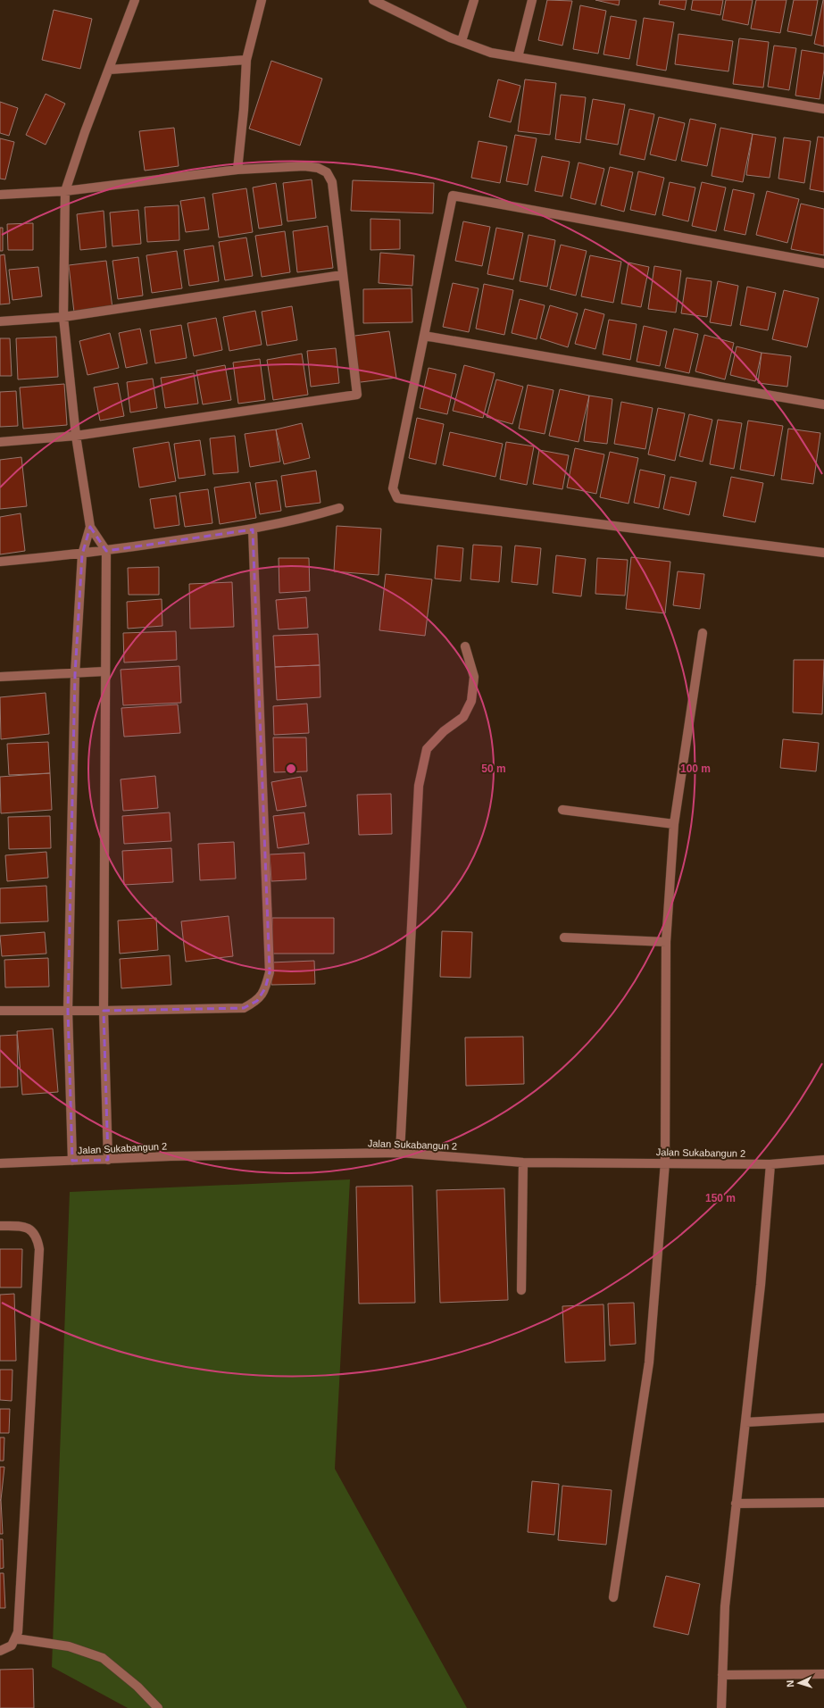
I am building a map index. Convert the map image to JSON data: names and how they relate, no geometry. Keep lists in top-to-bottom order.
{
  "streets": {
    "street": ["Jalan Sukabangun 2"]
  },
  "north": "left",
  "rings": ["50 m", "100 m", "150 m"]
}
